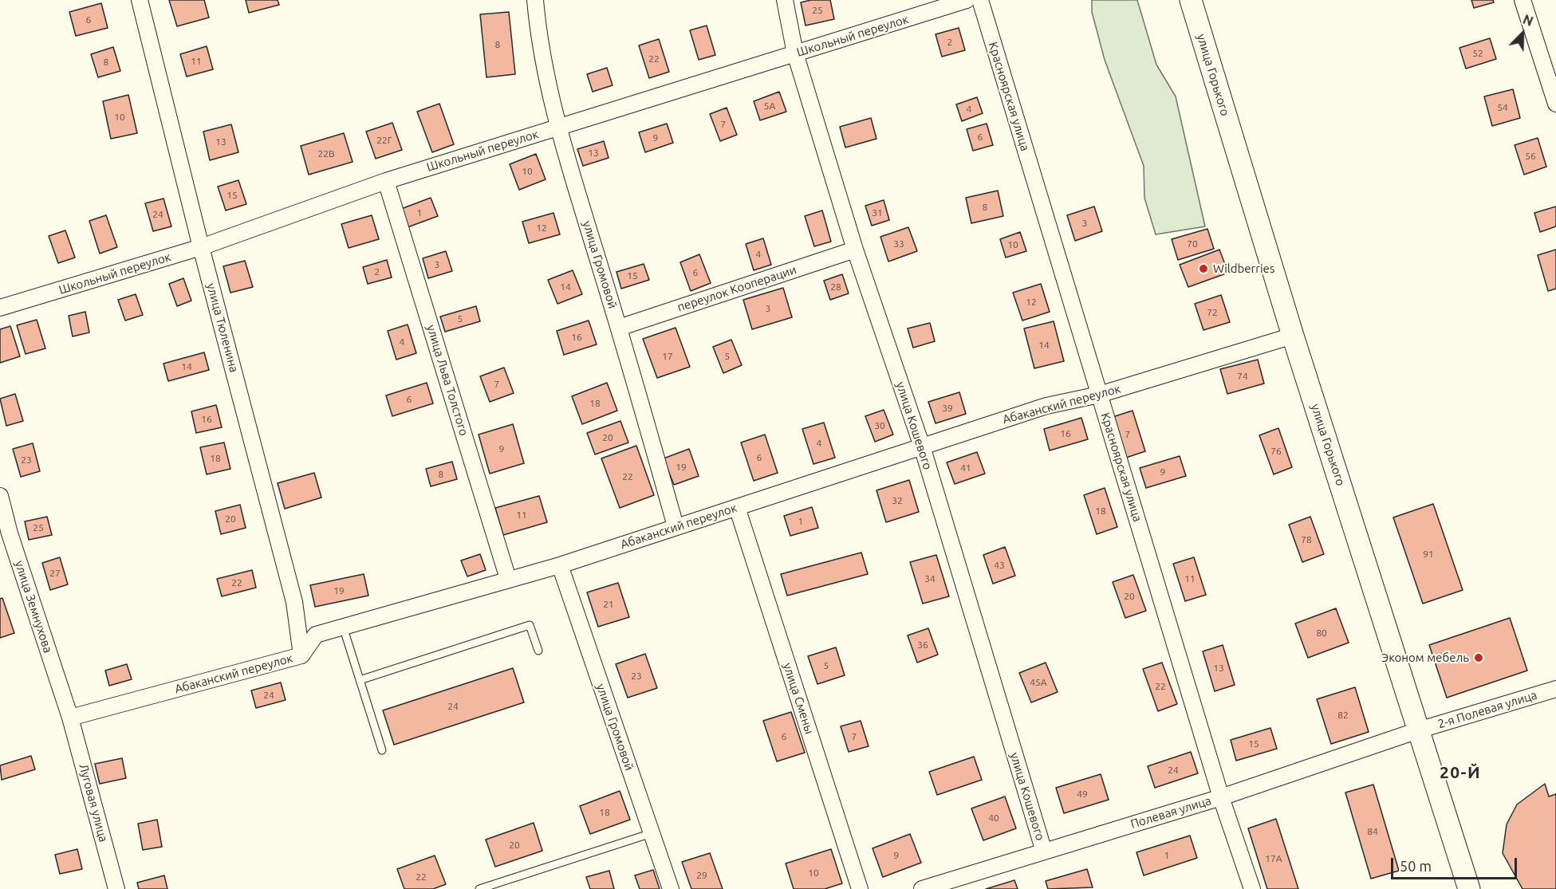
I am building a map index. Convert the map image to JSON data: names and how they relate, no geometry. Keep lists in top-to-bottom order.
{
  "streets": {
    "street": [
      "Школьный переулок",
      "улица Горького",
      "Красноярская улица",
      "улица Громовой",
      "переулок Кооперации",
      "улица Тюленина",
      "улица Льва Толстого",
      "Абаканский переулок",
      "улица Кошевого",
      "улица Земнухова",
      "улица Смены",
      "2-я Полевая улица",
      "Луговая улица",
      "Полевая улица"
    ]
  },
  "crossings": [
    ["Школьный переулок", "улица Громовой"],
    ["Школьный переулок", "улица Тюленина"],
    ["Школьный переулок", "улица Льва Толстого"],
    ["Школьный переулок", "улица Кошевого"],
    ["улица Горького", "Абаканский переулок"],
    ["улица Горького", "2-я Полевая улица"],
    ["улица Горького", "Полевая улица"],
    ["Красноярская улица", "Абаканский переулок"],
    ["Красноярская улица", "Полевая улица"],
    ["улица Громовой", "переулок Кооперации"],
    ["улица Громовой", "Абаканский переулок"],
    ["переулок Кооперации", "улица Кошевого"],
    ["улица Тюленина", "Абаканский переулок"],
    ["улица Льва Толстого", "Абаканский переулок"],
    ["Абаканский переулок", "улица Кошевого"],
    ["Абаканский переулок", "улица Земнухова"],
    ["Абаканский переулок", "улица Смены"],
    ["Абаканский переулок", "Луговая улица"],
    ["улица Кошевого", "Полевая улица"],
    ["улица Земнухова", "Луговая улица"],
    ["2-я Полевая улица", "Полевая улица"]
  ],
  "districts": ["20-Й"],
  "places": ["Wildberries", "Эконом мебель"],
  "house_numbers": [
    "25",
    "6",
    "2",
    "8",
    "52",
    "22",
    "11",
    "8",
    "5А",
    "54",
    "4",
    "10",
    "7",
    "6",
    "9",
    "22Г",
    "13",
    "13",
    "22В",
    "56",
    "10",
    "15",
    "8",
    "1",
    "31",
    "24",
    "3",
    "12",
    "33",
    "70",
    "10",
    "4",
    "3",
    "2",
    "6",
    "15",
    "14",
    "28",
    "12",
    "3",
    "72",
    "5",
    "16",
    "4",
    "14",
    "17",
    "5",
    "14",
    "74",
    "7",
    "6",
    "18",
    "39",
    "16",
    "30",
    "16",
    "7",
    "20",
    "4",
    "9",
    "76",
    "6",
    "18",
    "23",
    "19",
    "41",
    "9",
    "8",
    "22",
    "32",
    "18",
    "11",
    "20",
    "1",
    "25",
    "78",
    "91",
    "43",
    "27",
    "34",
    "11",
    "22",
    "19",
    "20",
    "21",
    "80",
    "36",
    "5",
    "13",
    "23",
    "45А",
    "22",
    "24",
    "24",
    "82",
    "6",
    "7",
    "15",
    "24",
    "49",
    "18",
    "40",
    "84",
    "20",
    "9",
    "1",
    "17А",
    "10",
    "29",
    "22"
  ],
  "scale_bar": "50 m",
  "north": "top right"
}
